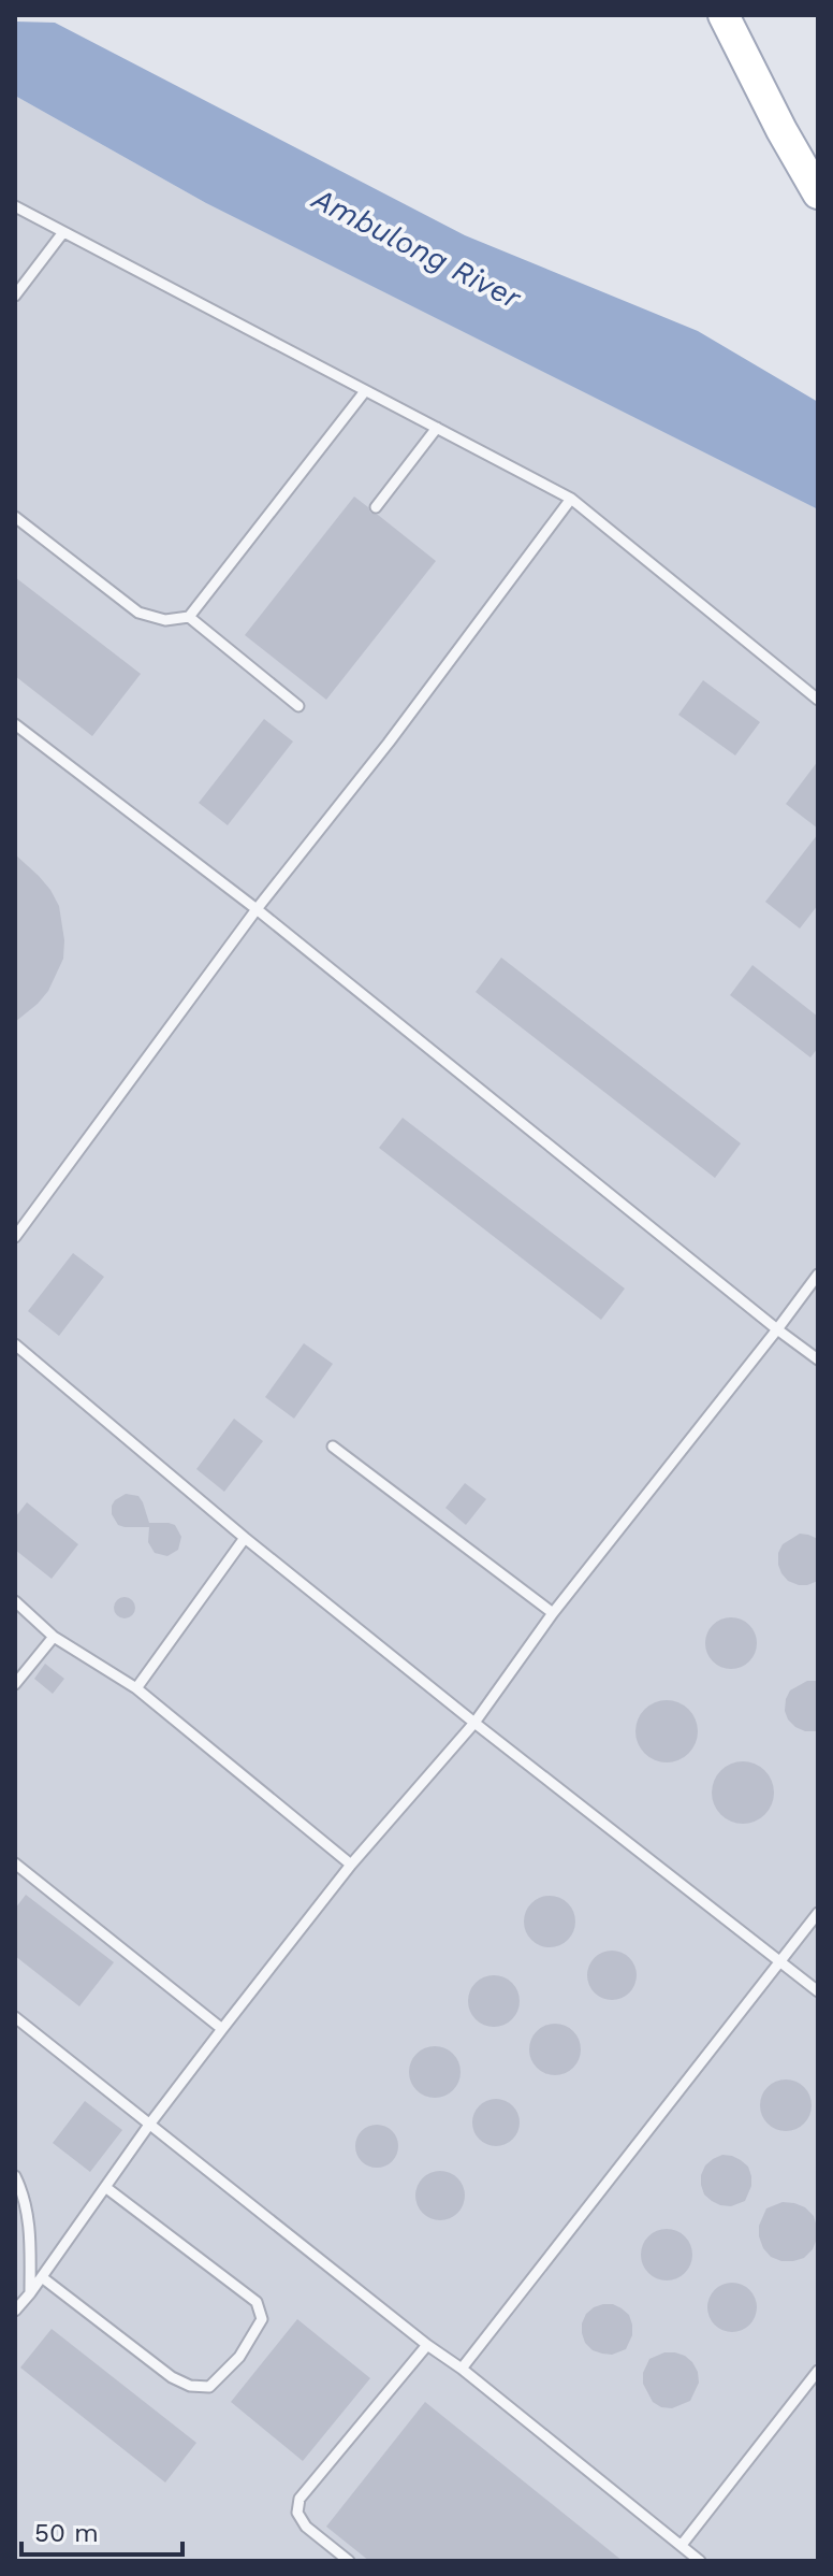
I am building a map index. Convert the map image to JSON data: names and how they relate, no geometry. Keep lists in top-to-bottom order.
{
  "water": ["Ambulong River"],
  "scale_bar": "50 m"
}
